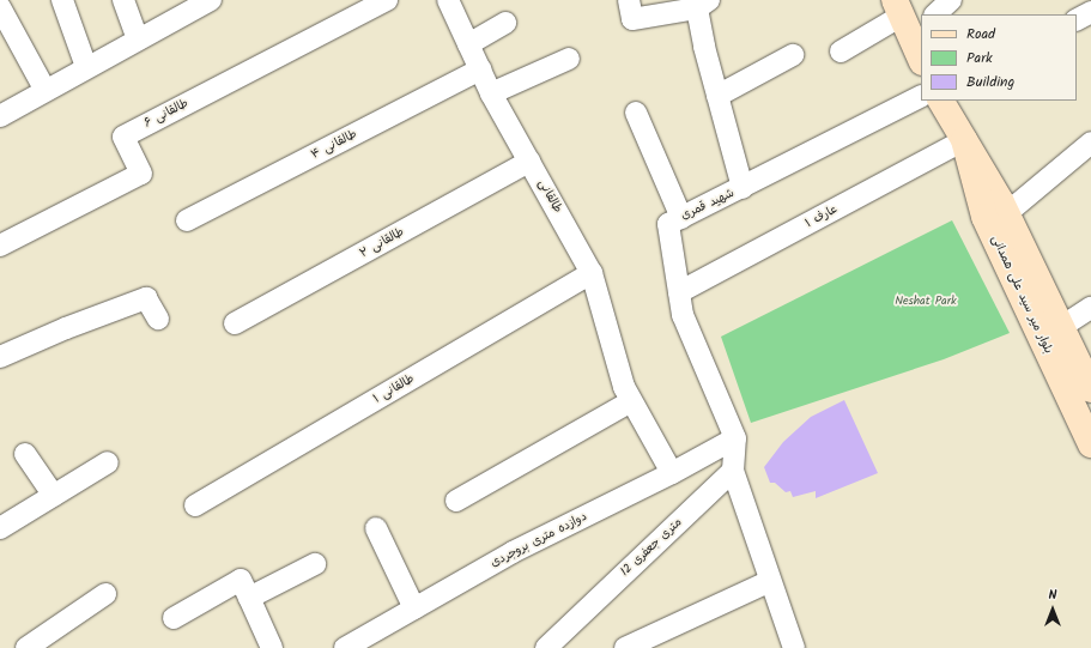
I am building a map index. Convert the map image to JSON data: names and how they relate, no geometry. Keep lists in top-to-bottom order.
{
  "streets": {
    "main road": ["بلوار میر سید علی همدانی"],
    "street": [
      "طالقانی ۶",
      "طالقانی ۴",
      "طالقانی",
      "شهید قمری",
      "عارف ۱",
      "طالقانی ۲",
      "طالقانی ۱",
      "دوازده متری بروجردی",
      "12 متری جعفری"
    ]
  },
  "crossings": [
    ["طالقانی ۴", "طالقانی"],
    ["طالقانی", "طالقانی ۲"],
    ["طالقانی", "طالقانی ۱"],
    ["طالقانی", "دوازده متری بروجردی"],
    ["شهید قمری", "عارف ۱"],
    ["شهید قمری", "دوازده متری بروجردی"],
    ["عارف ۱", "بلوار میر سید علی همدانی"]
  ],
  "parks": ["Neshat Park"],
  "legend": ["Road", "Park", "Building"],
  "north": "top"
}
